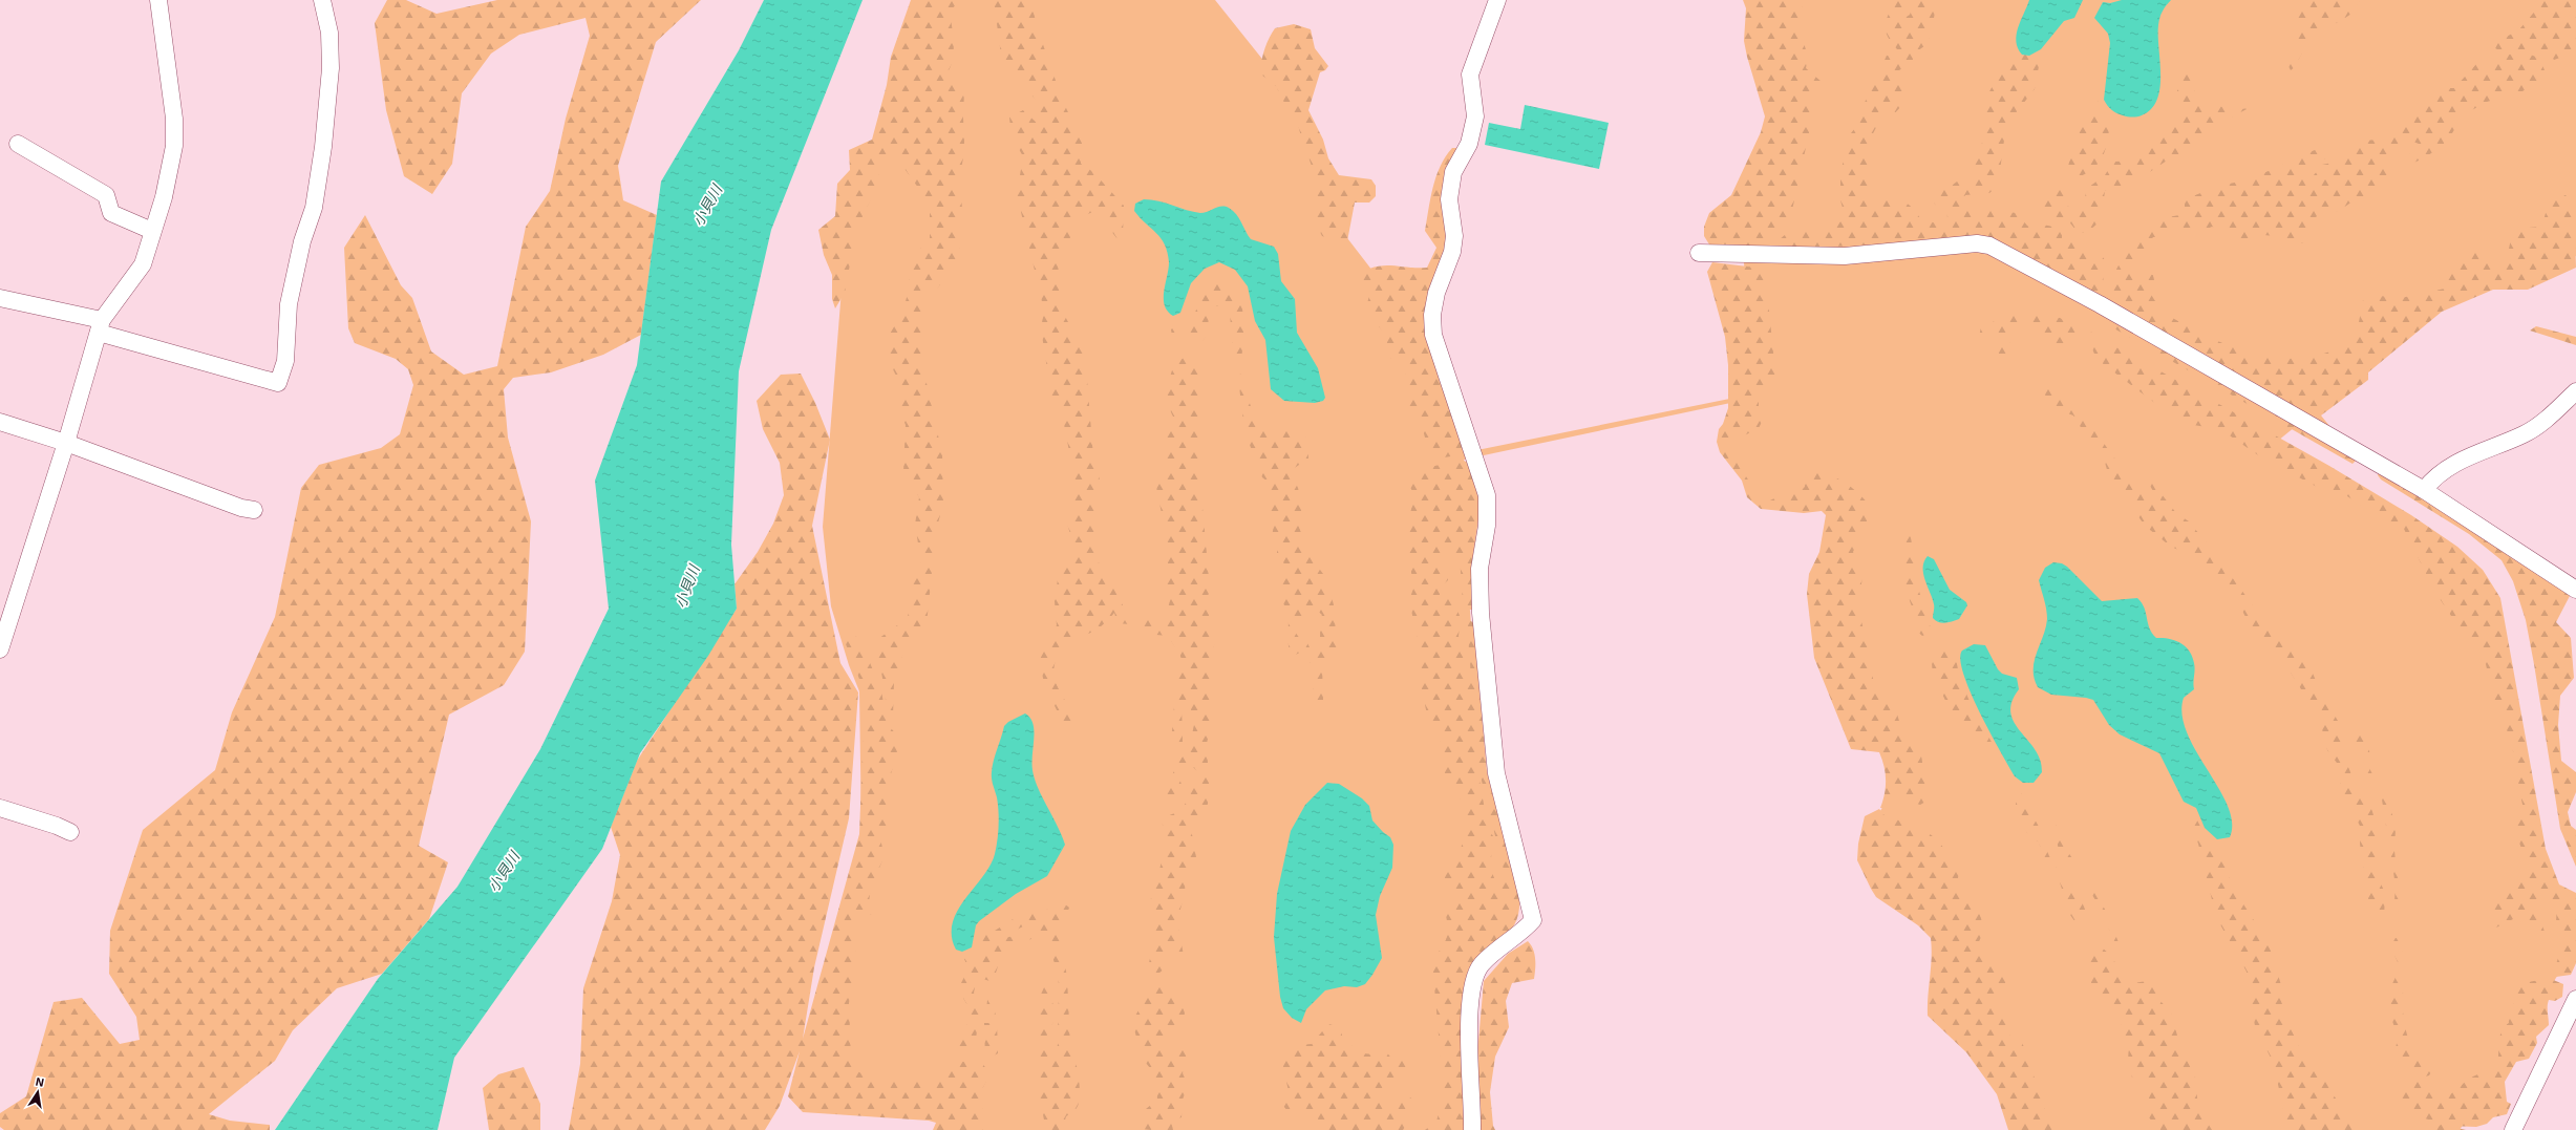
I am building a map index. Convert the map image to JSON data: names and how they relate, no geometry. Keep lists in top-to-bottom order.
{
  "water": ["小貝川"],
  "north": "top"
}
